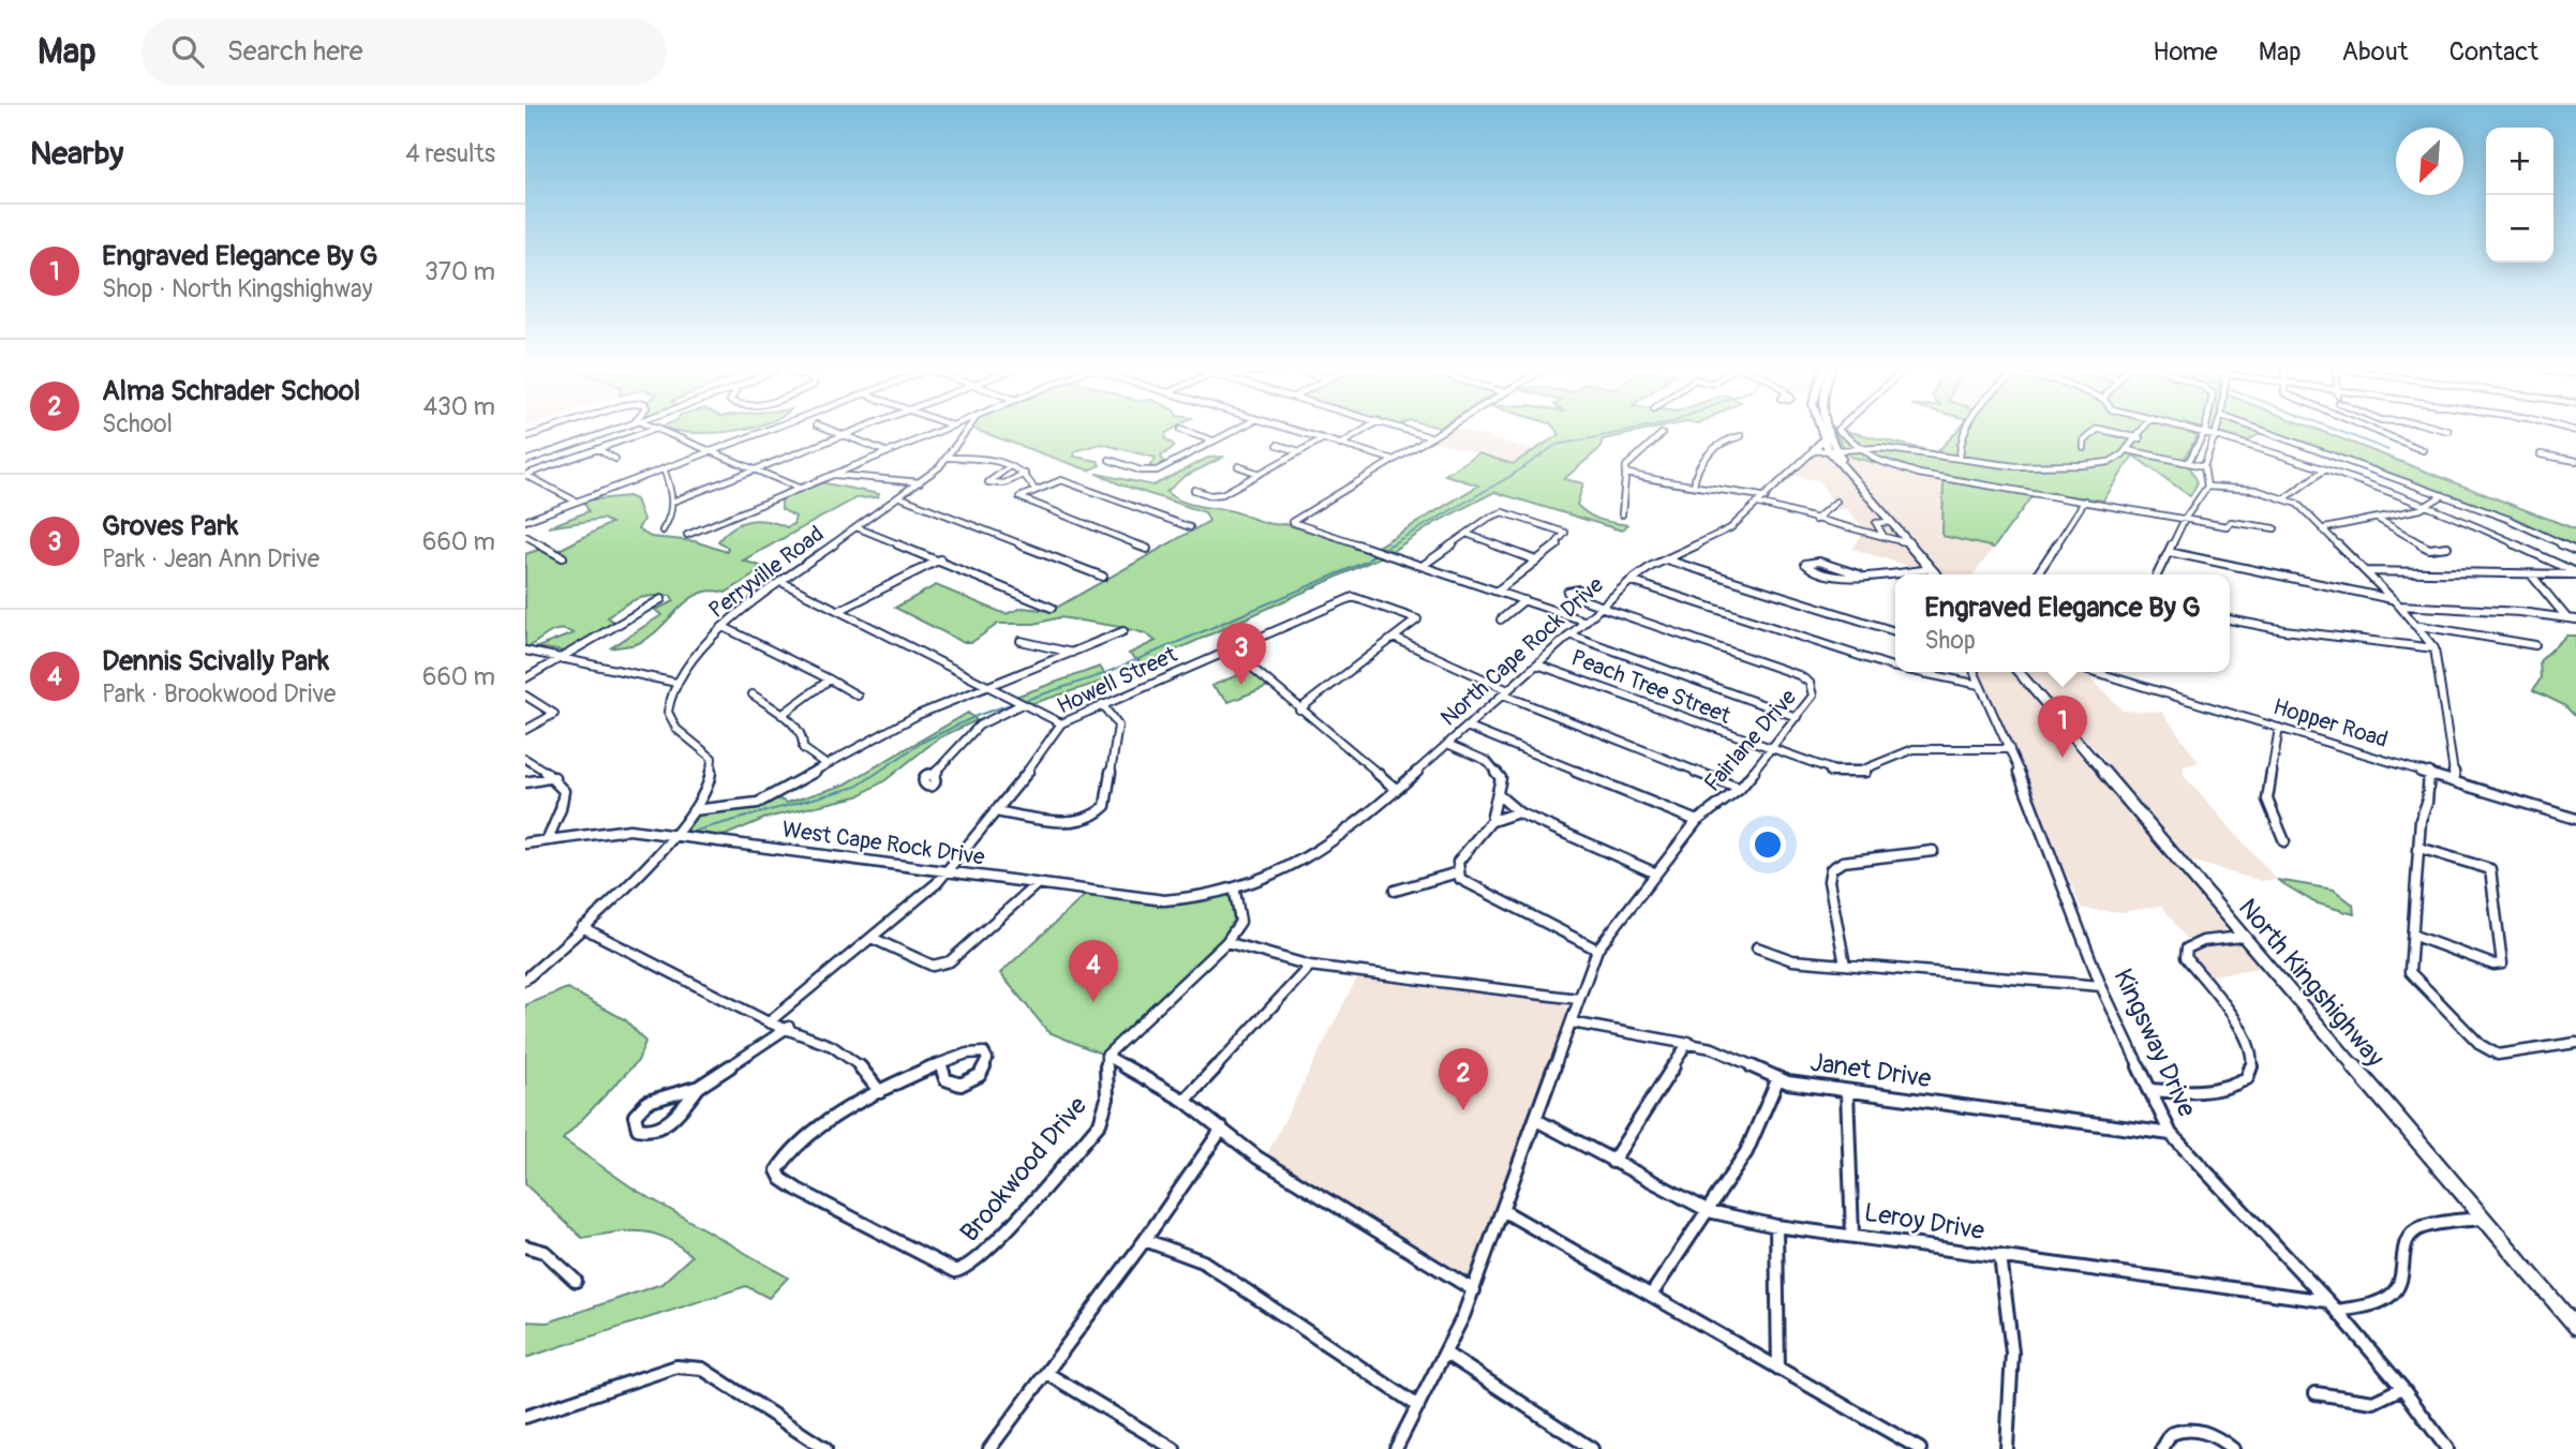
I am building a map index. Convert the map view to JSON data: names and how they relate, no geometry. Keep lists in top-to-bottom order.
{
  "streets": {
    "main road": ["North Kingshighway"],
    "street": [
      "Perryville Road",
      "North Cape Rock Drive",
      "Howell Street",
      "Peach Tree Street",
      "Hopper Road",
      "Fairlane Drive",
      "West Cape Rock Drive",
      "Kingsway Drive",
      "Janet Drive",
      "Brookwood Drive",
      "Leroy Drive"
    ]
  },
  "crossings": [
    ["Perryville Road", "West Cape Rock Drive"],
    ["North Cape Rock Drive", "Peach Tree Street"],
    ["North Cape Rock Drive", "Fairlane Drive"],
    ["North Cape Rock Drive", "West Cape Rock Drive"],
    ["Howell Street", "West Cape Rock Drive"],
    ["Peach Tree Street", "Fairlane Drive"],
    ["Peach Tree Street", "Kingsway Drive"],
    ["Fairlane Drive", "Janet Drive"],
    ["Fairlane Drive", "Leroy Drive"],
    ["Kingsway Drive", "Janet Drive"],
    ["Kingsway Drive", "Leroy Drive"]
  ],
  "north": "bottom left",
  "page": {
    "header": "Map",
    "search": "Search here",
    "nav": [
      "Home",
      "Map",
      "About",
      "Contact"
    ],
    "heading": ["Nearby", "4 results"],
    "map_buttons": ["+", "−"],
    "list": [
      {
        "mark": "1",
        "name": "Engraved Elegance By G",
        "note": "Shop · North Kingshighway",
        "value": "370 m"
      },
      {
        "mark": "2",
        "name": "Alma Schrader School",
        "note": "School",
        "value": "430 m"
      },
      {
        "mark": "3",
        "name": "Groves Park",
        "note": "Park · Jean Ann Drive",
        "value": "660 m"
      },
      {
        "mark": "4",
        "name": "Dennis Scivally Park",
        "note": "Park · Brookwood Drive",
        "value": "660 m"
      }
    ],
    "popup": ["Engraved Elegance By G", "Shop"],
    "pins": [
      "3",
      "1",
      "4",
      "2"
    ]
  }
}
